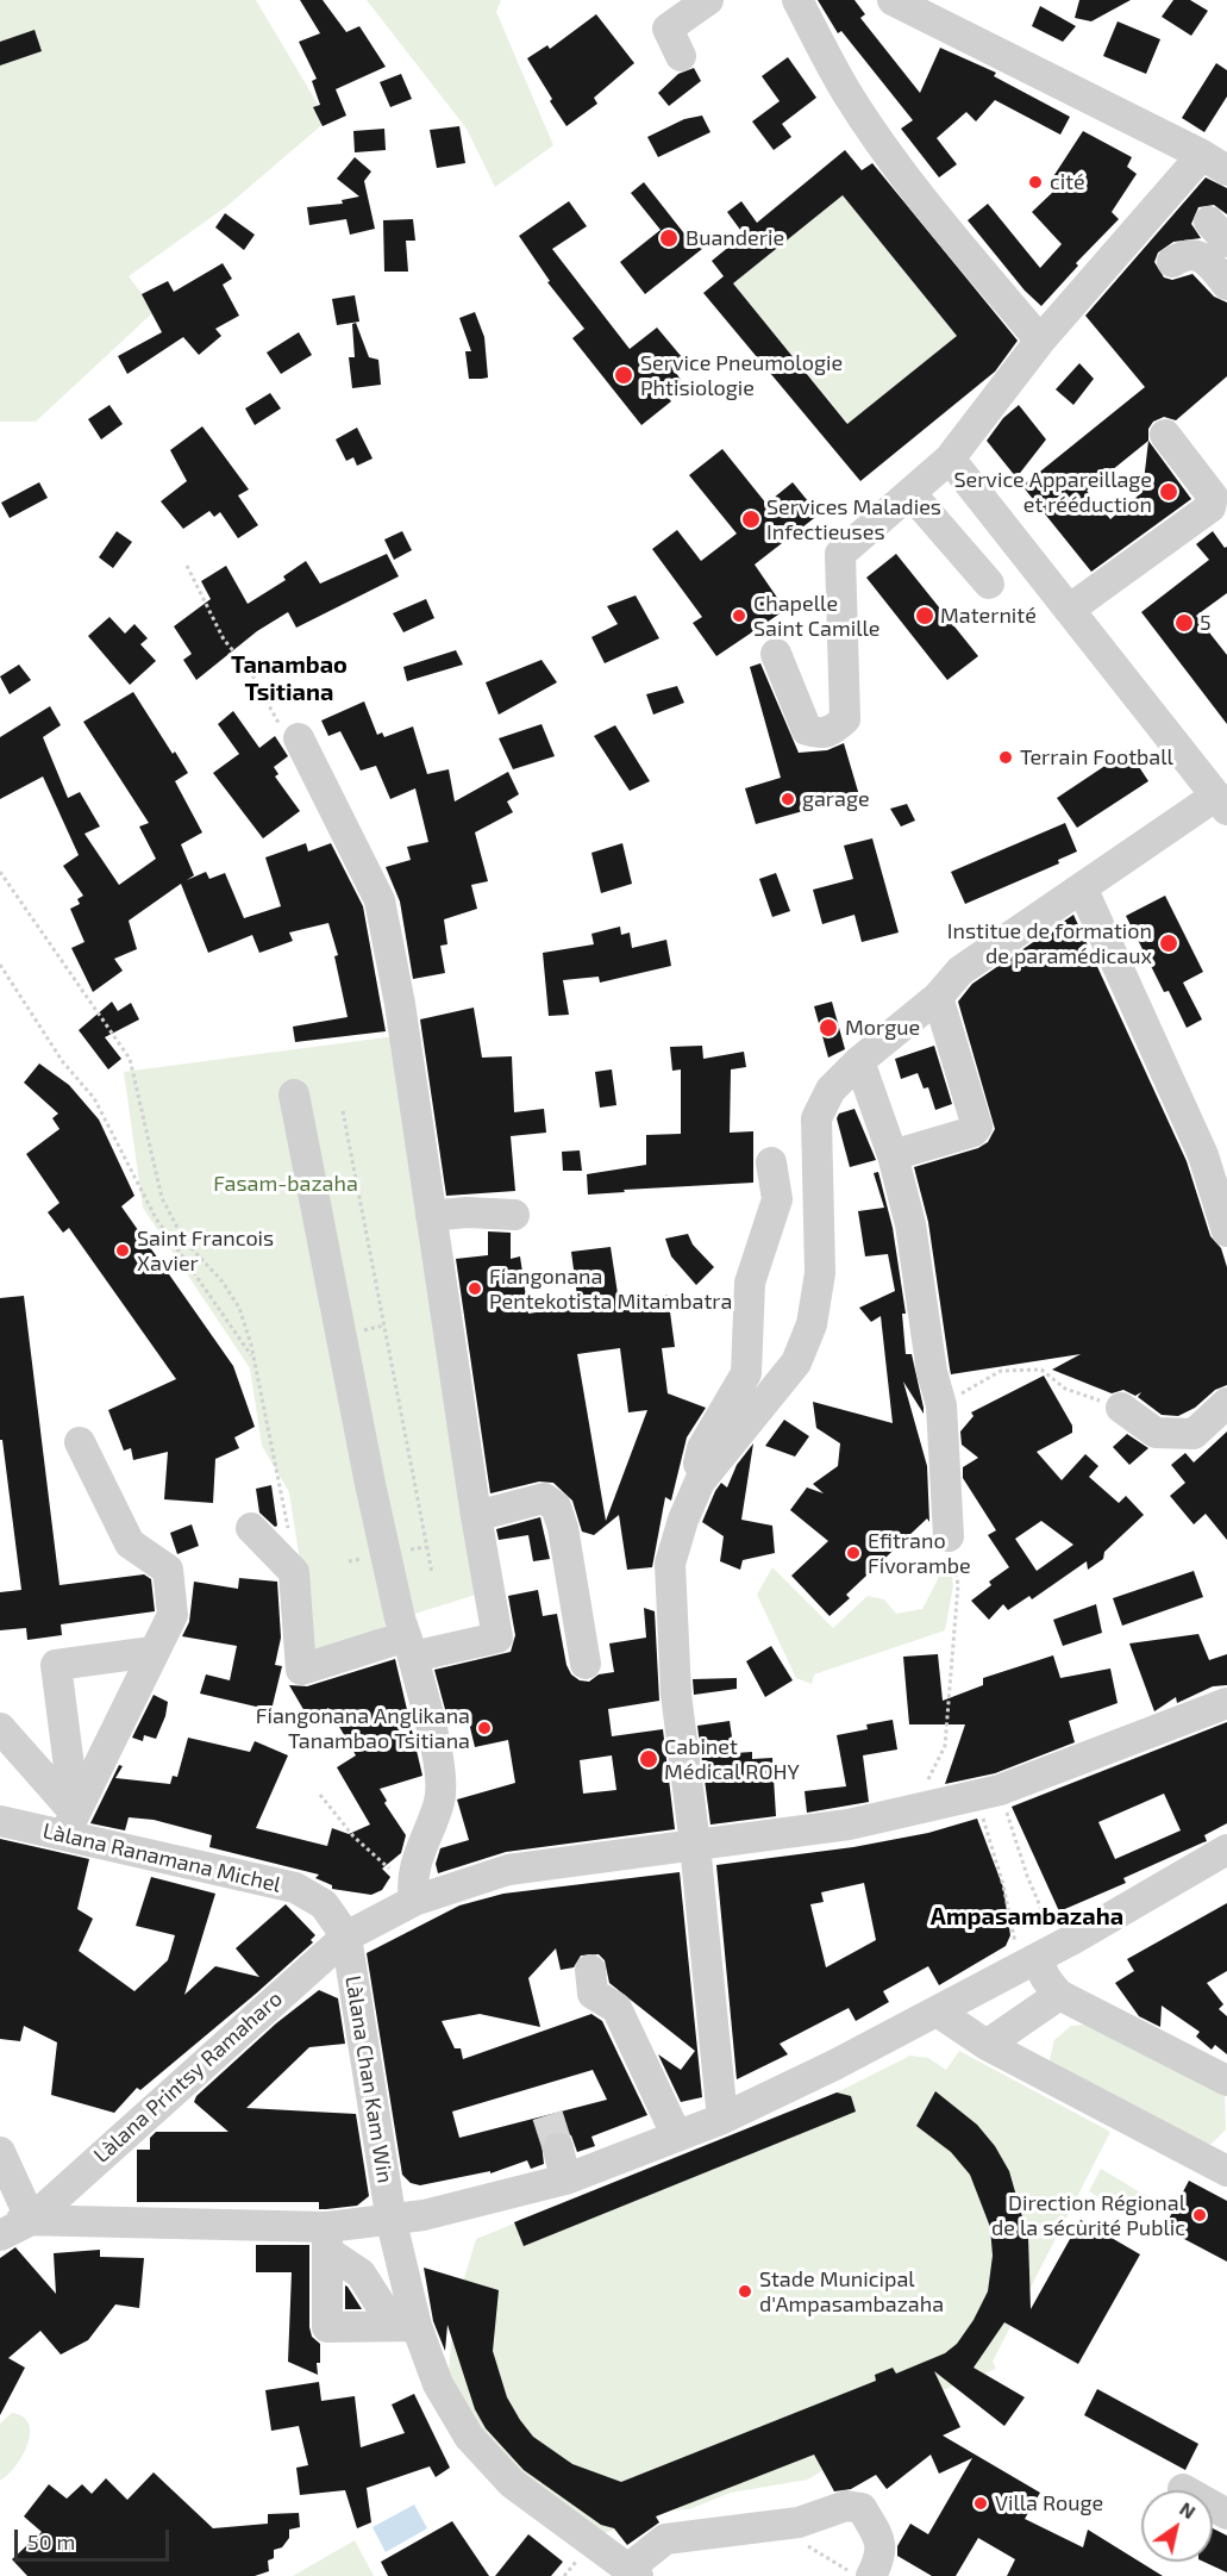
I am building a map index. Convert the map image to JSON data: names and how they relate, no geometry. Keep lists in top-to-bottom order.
{
  "streets": {
    "street": ["Làlana Ranamana Michel", "Làlana Printsy Ramaharo", "Làlana Chan Kam Win"]
  },
  "crossings": [
    ["Làlana Ranamana Michel", "Làlana Printsy Ramaharo"],
    ["Làlana Ranamana Michel", "Làlana Chan Kam Win"],
    ["Làlana Printsy Ramaharo", "Làlana Chan Kam Win"]
  ],
  "districts": ["Tanambao Tsitiana", "Ampasambazaha"],
  "parks": ["Fasam-bazaha"],
  "places": [
    "cité",
    "Buanderie",
    "Service Pneumologie Phtisiologie",
    "Service Appareillage et rééduction",
    "Services Maladies Infectieuses",
    "Chapelle Saint Camille",
    "Maternité",
    "5",
    "Terrain Football",
    "garage",
    "Institue de formation de paramédicaux",
    "Morgue",
    "Saint Francois Xavier",
    "Fiangonana Pentekotista Mitambatra",
    "Efitrano Fivorambe",
    "Fiangonana Anglikana Tanambao Tsitiana",
    "Cabinet Médical ROHY",
    "Direction Régional de la sécurité Public",
    "Stade Municipal d'Ampasambazaha",
    "Villa Rouge"
  ],
  "scale_bar": "50 m",
  "north": "top right"
}
